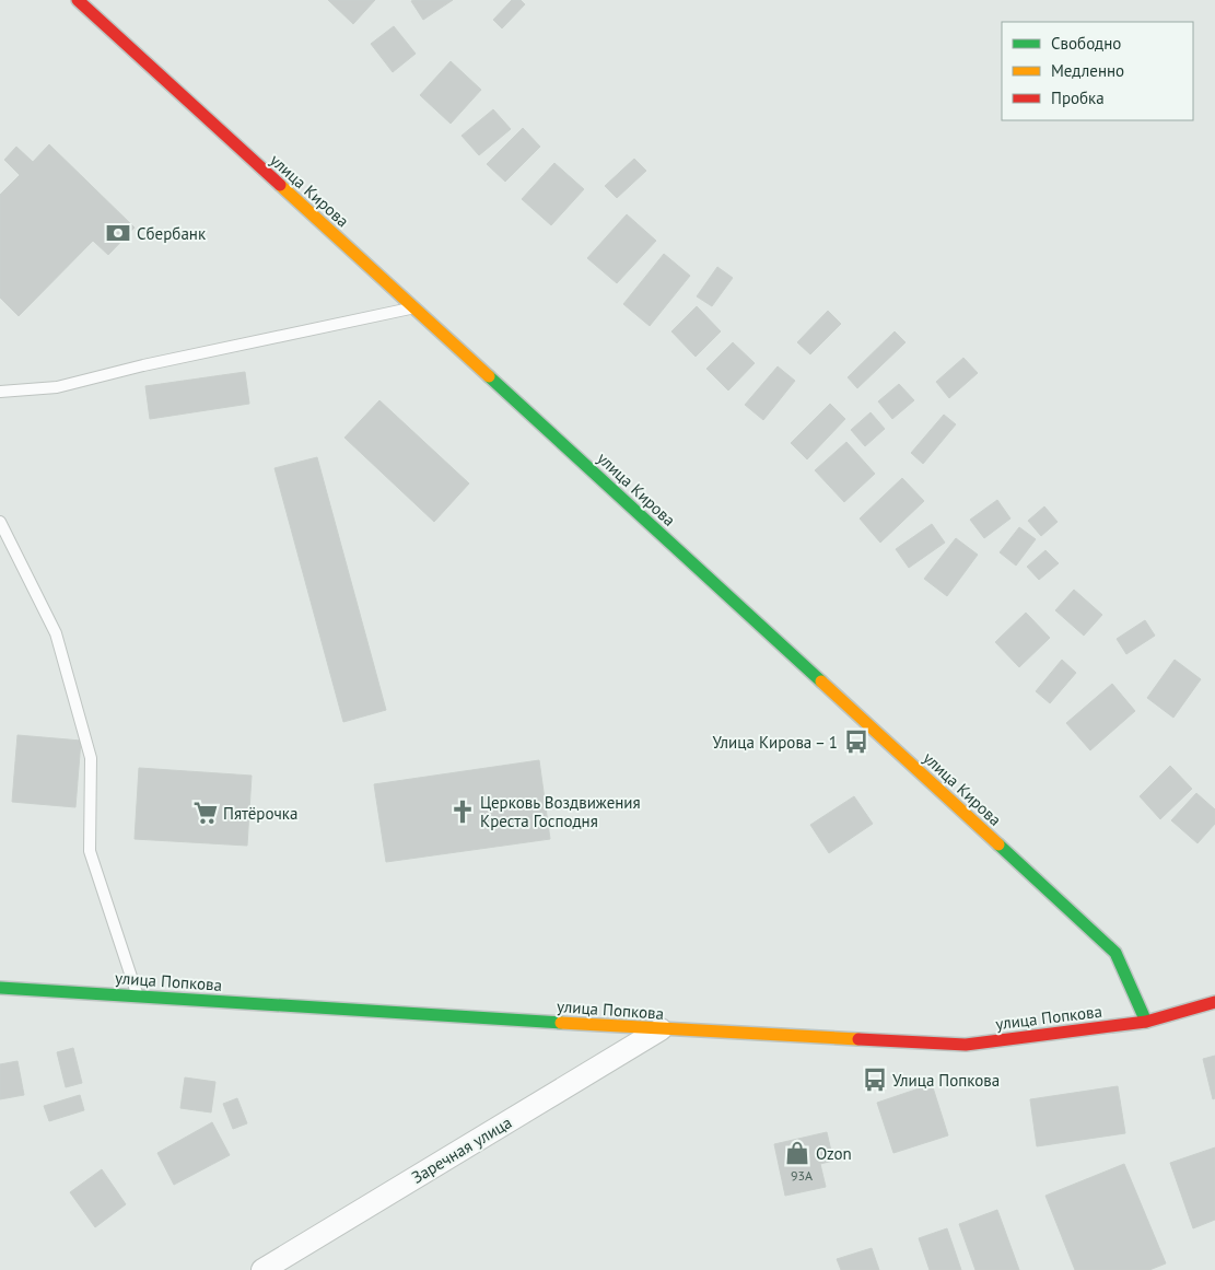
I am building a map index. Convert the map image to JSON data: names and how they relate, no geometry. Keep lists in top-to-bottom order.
{
  "streets": {
    "street": ["улица Кирова", "улица Попкова", "Заречная улица"]
  },
  "crossings": [
    ["улица Кирова", "улица Попкова"],
    ["улица Попкова", "Заречная улица"]
  ],
  "places": {
    "bank": ["Сбербанк"],
    "bus stop": ["Улица Кирова – 1", "Улица Попкова"],
    "church": ["Церковь Воздвижения Креста Господня"],
    "supermarket": ["Пятёрочка"],
    "shop": ["Ozon"]
  },
  "house_numbers": ["93А"],
  "legend": ["Свободно", "Медленно", "Пробка"]
}
